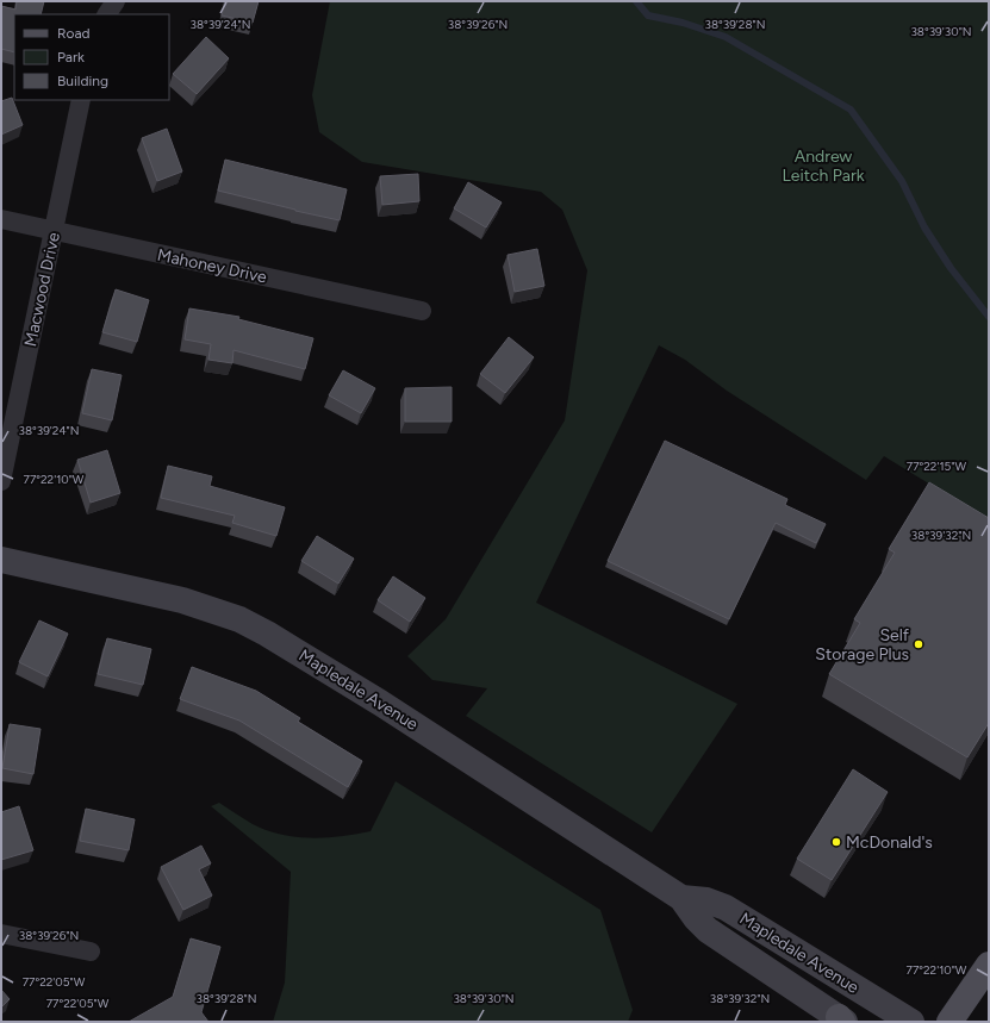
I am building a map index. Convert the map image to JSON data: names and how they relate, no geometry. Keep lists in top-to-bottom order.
{
  "streets": {
    "street": ["Mahoney Drive", "Macwood Drive", "Mapledale Avenue"]
  },
  "crossings": [
    ["Mahoney Drive", "Macwood Drive"]
  ],
  "parks": ["Andrew Leitch Park"],
  "places": ["Self Storage Plus", "McDonald's"],
  "legend": ["Road", "Park", "Building"],
  "coordinates": [
    "38°39'24\"N",
    "38°39'26\"N",
    "38°39'28\"N",
    "38°39'30\"N",
    "77°22'15\"W",
    "77°22'10\"W",
    "38°39'32\"N",
    "77°22'05\"W"
  ]
}
